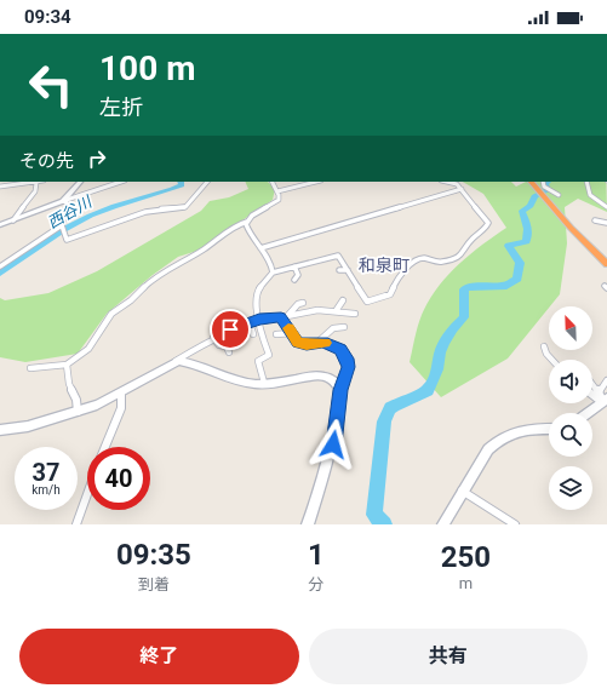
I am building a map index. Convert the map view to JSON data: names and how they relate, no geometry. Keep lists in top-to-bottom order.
{
  "districts": ["和泉町"],
  "water": ["西谷川"],
  "north": "top left",
  "page": {
    "status": "09:34",
    "turn": ["100 m", "左折"],
    "then": "その先",
    "speed": "37 km/h",
    "limit": "40",
    "eta": [
      "09:35",
      "到着",
      "1",
      "分",
      "250",
      "m"
    ],
    "buttons": ["終了", "共有"]
  }
}
